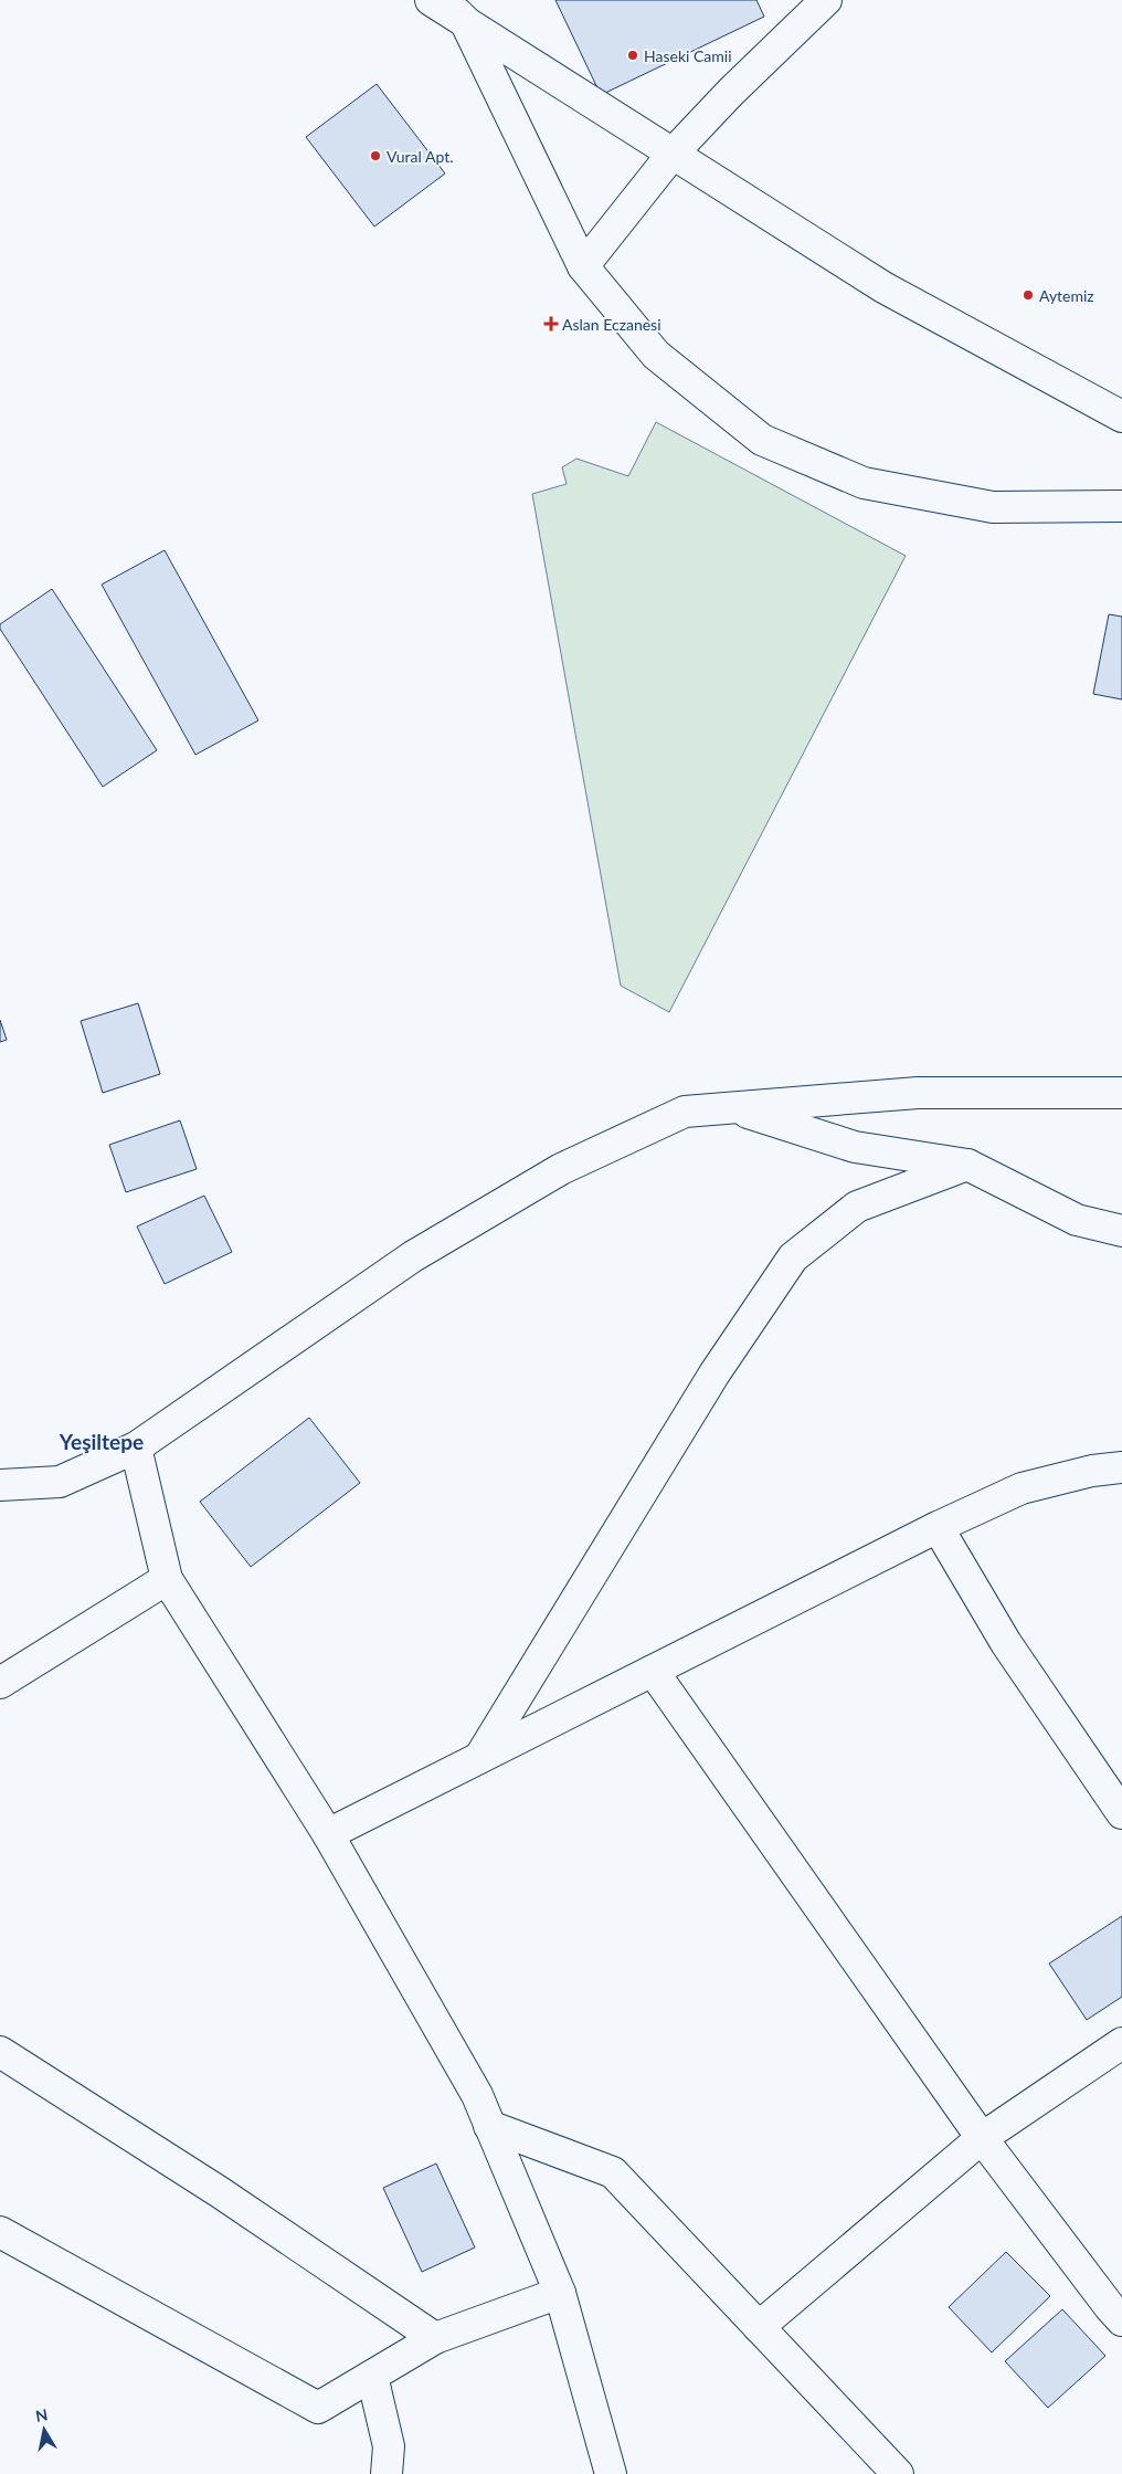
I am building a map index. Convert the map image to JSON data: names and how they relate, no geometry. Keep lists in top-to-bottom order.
{
  "districts": ["Yeşiltepe"],
  "places": {
    "other": ["Haseki Camii", "Vural Apt.", "Aytemiz"],
    "health": ["Aslan Eczanesi"]
  },
  "north": "top"
}
